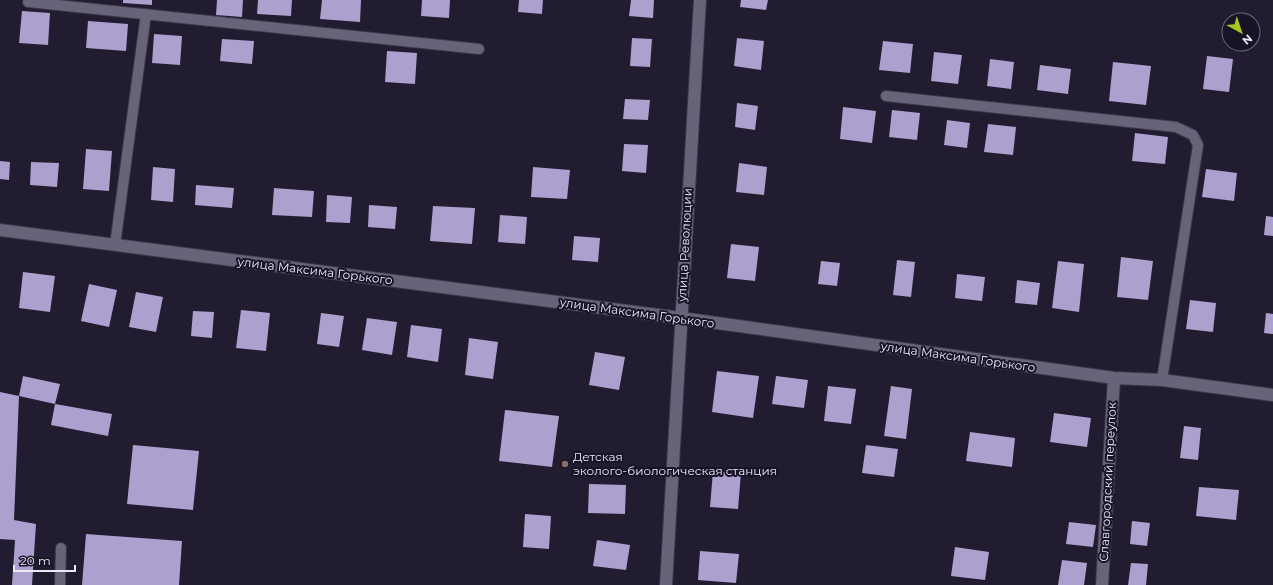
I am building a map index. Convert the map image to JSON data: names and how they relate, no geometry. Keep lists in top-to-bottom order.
{
  "streets": {
    "street": ["улица Революции", "улица Максима Горького", "Славгородский переулок"]
  },
  "crossings": [
    ["улица Революции", "улица Максима Горького"],
    ["улица Максима Горького", "Славгородский переулок"]
  ],
  "places": ["Детская эколого-биологическая станция"],
  "scale_bar": "20 m",
  "north": "bottom right"
}
